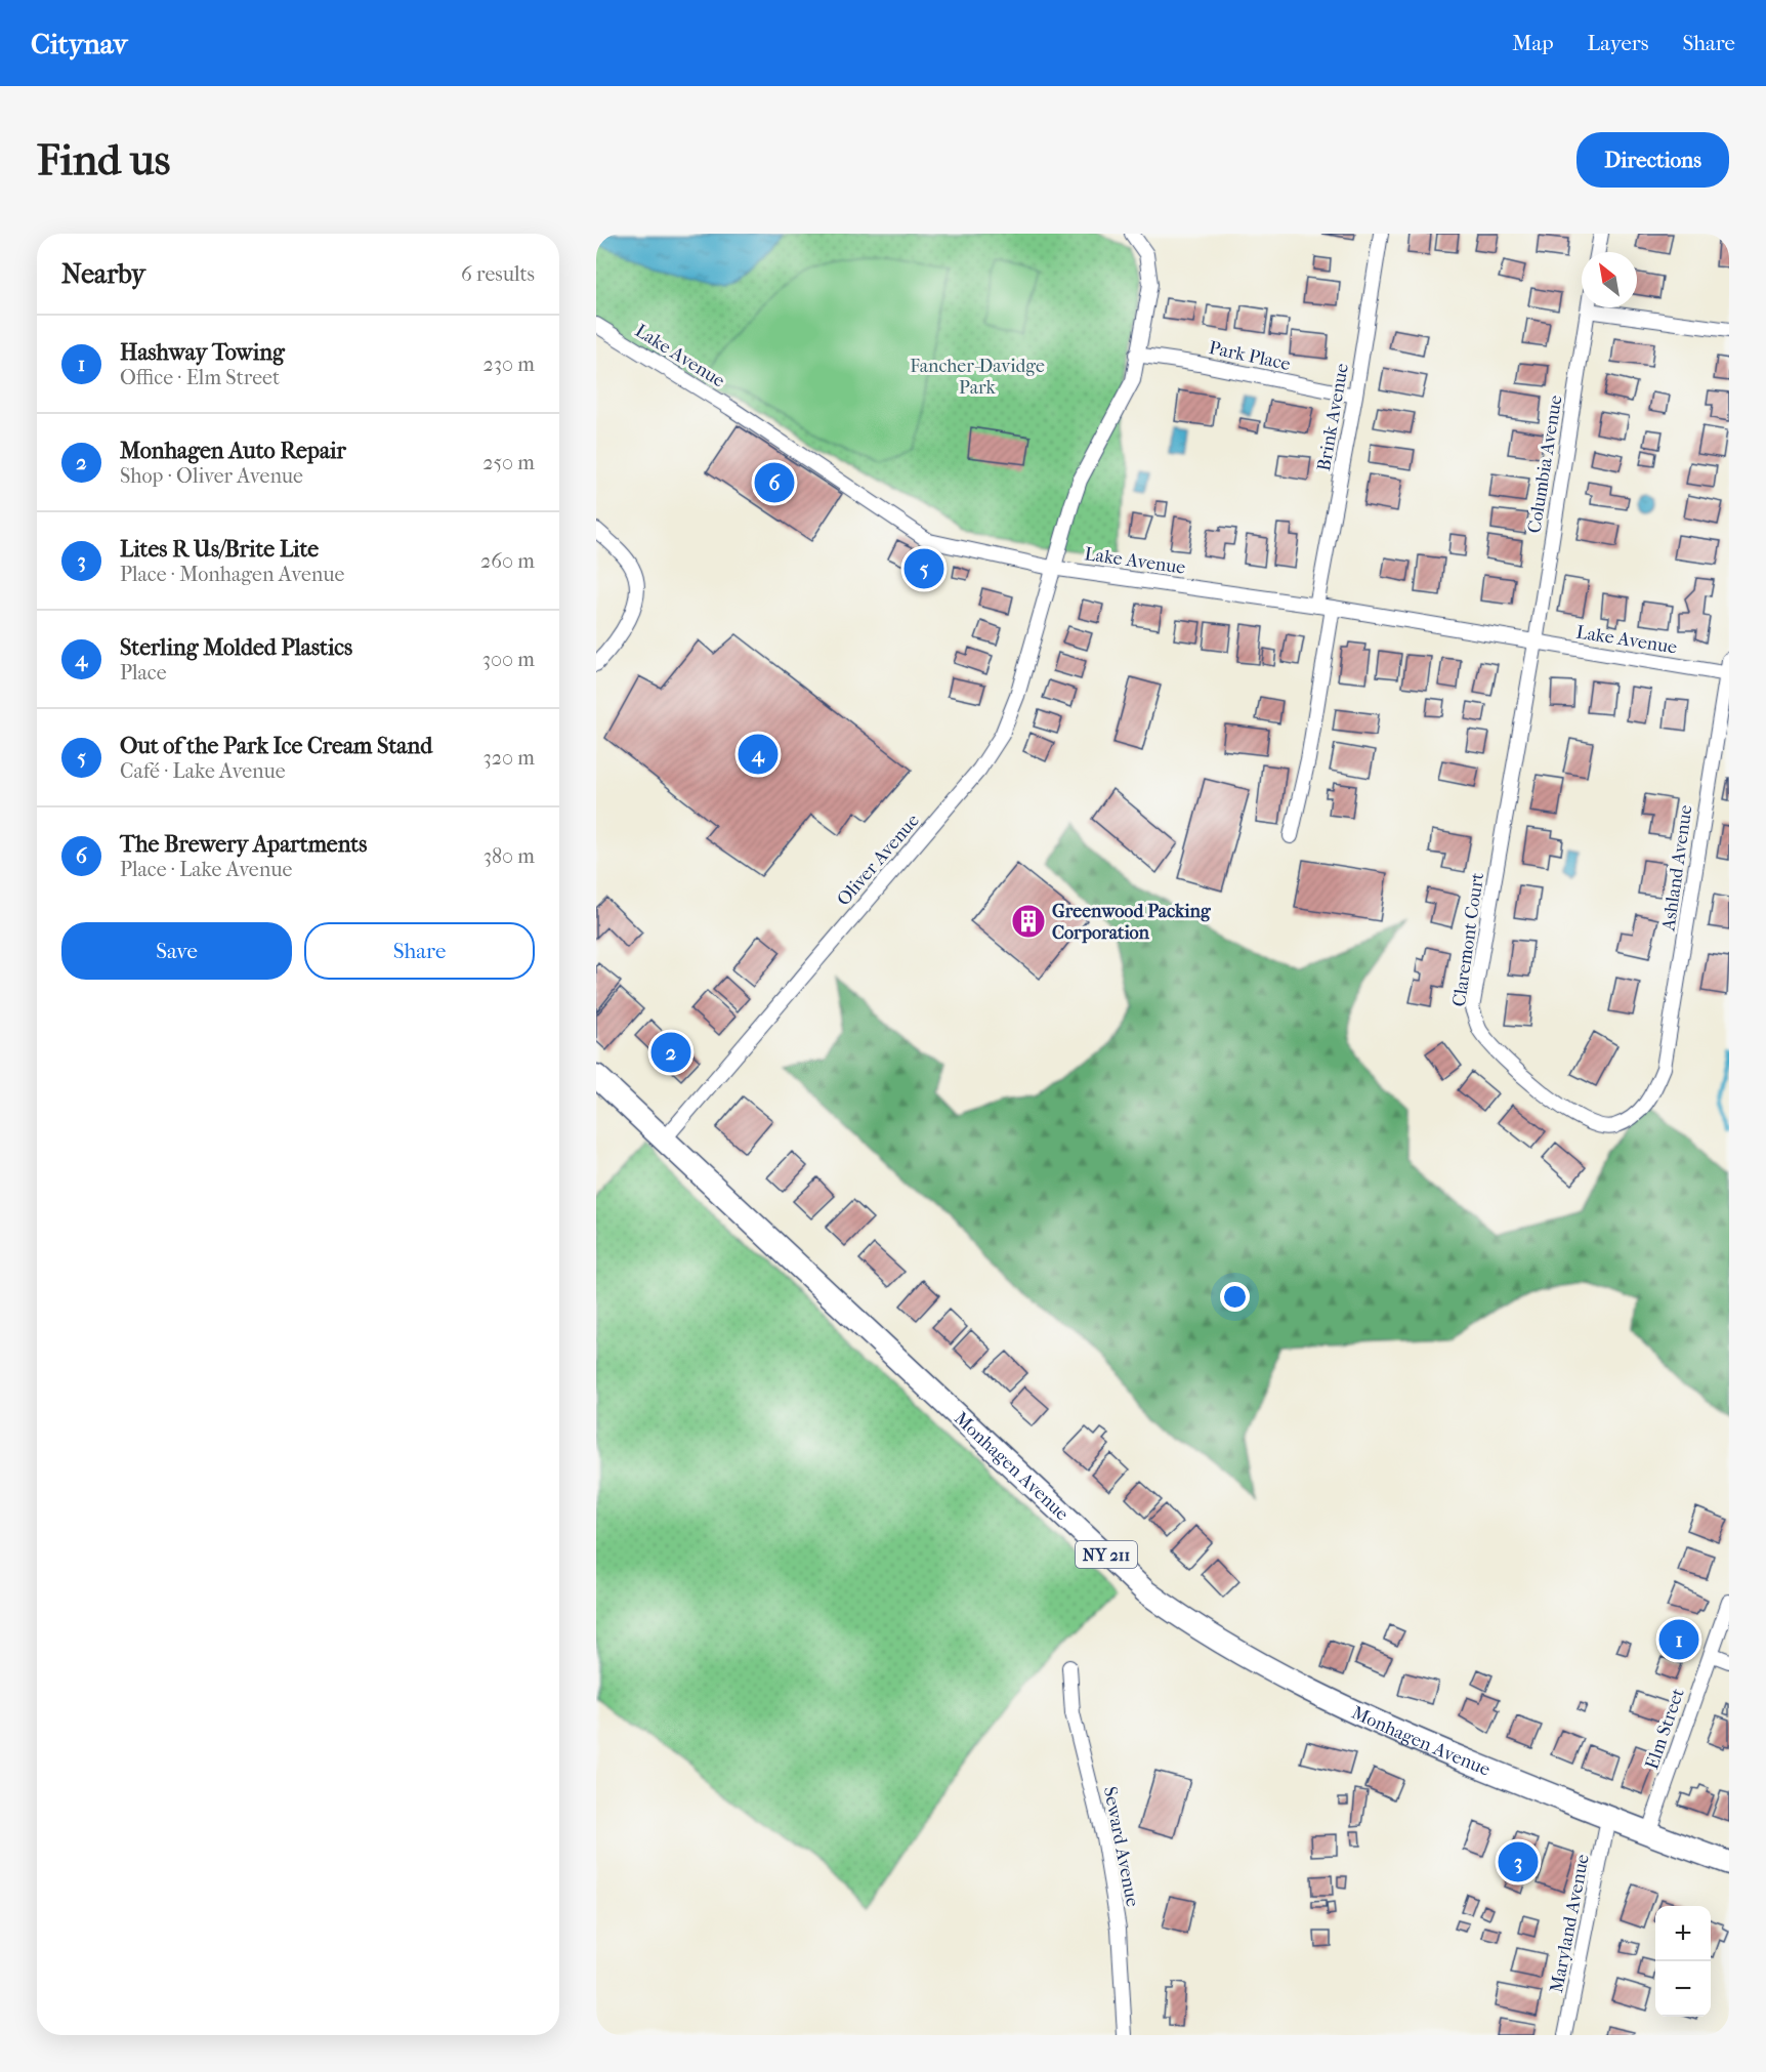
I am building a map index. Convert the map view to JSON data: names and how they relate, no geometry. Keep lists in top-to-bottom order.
{
  "streets": {
    "main road": ["Monhagen Avenue", "NY 211"],
    "street": [
      "Lake Avenue",
      "Park Place",
      "Brink Avenue",
      "Columbia Avenue",
      "Oliver Avenue",
      "Ashland Avenue",
      "Claremont Court",
      "Elm Street",
      "Seward Avenue",
      "Maryland Avenue"
    ]
  },
  "crossings": [
    ["Lake Avenue", "Brink Avenue"],
    ["Lake Avenue", "Columbia Avenue"],
    ["Lake Avenue", "Oliver Avenue"],
    ["Lake Avenue", "Ashland Avenue"],
    ["Lake Avenue", "Claremont Court"],
    ["Park Place", "Brink Avenue"],
    ["Park Place", "Oliver Avenue"],
    ["Columbia Avenue", "Claremont Court"],
    ["Oliver Avenue", "Monhagen Avenue"],
    ["Ashland Avenue", "Claremont Court"],
    ["Monhagen Avenue", "Elm Street"],
    ["Monhagen Avenue", "Maryland Avenue"]
  ],
  "parks": ["Fancher-Davidge Park"],
  "places": {
    "building": ["Greenwood Packing Corporation"]
  },
  "north": "top left",
  "page": {
    "header": "Citynav",
    "nav": ["Map", "Layers", "Share"],
    "buttons": [
      "Directions",
      ["Save", "Share"]
    ],
    "title": "Find us",
    "heading": ["Nearby", "6 results"],
    "list": [
      {
        "mark": "1",
        "name": "Hashway Towing",
        "note": "Office · Elm Street",
        "value": "230 m"
      },
      {
        "mark": "2",
        "name": "Monhagen Auto Repair",
        "note": "Shop · Oliver Avenue",
        "value": "250 m"
      },
      {
        "mark": "3",
        "name": "Lites R Us/Brite Lite",
        "note": "Place · Monhagen Avenue",
        "value": "260 m"
      },
      {
        "mark": "4",
        "name": "Sterling Molded Plastics",
        "note": "Place",
        "value": "300 m"
      },
      {
        "mark": "5",
        "name": "Out of the Park Ice Cream Stand",
        "note": "Café · Lake Avenue",
        "value": "320 m"
      },
      {
        "mark": "6",
        "name": "The Brewery Apartments",
        "note": "Place · Lake Avenue",
        "value": "380 m"
      }
    ],
    "pins": [
      "6",
      "5",
      "4",
      "2",
      "1",
      "3"
    ],
    "map_buttons": ["+", "−"]
  }
}
